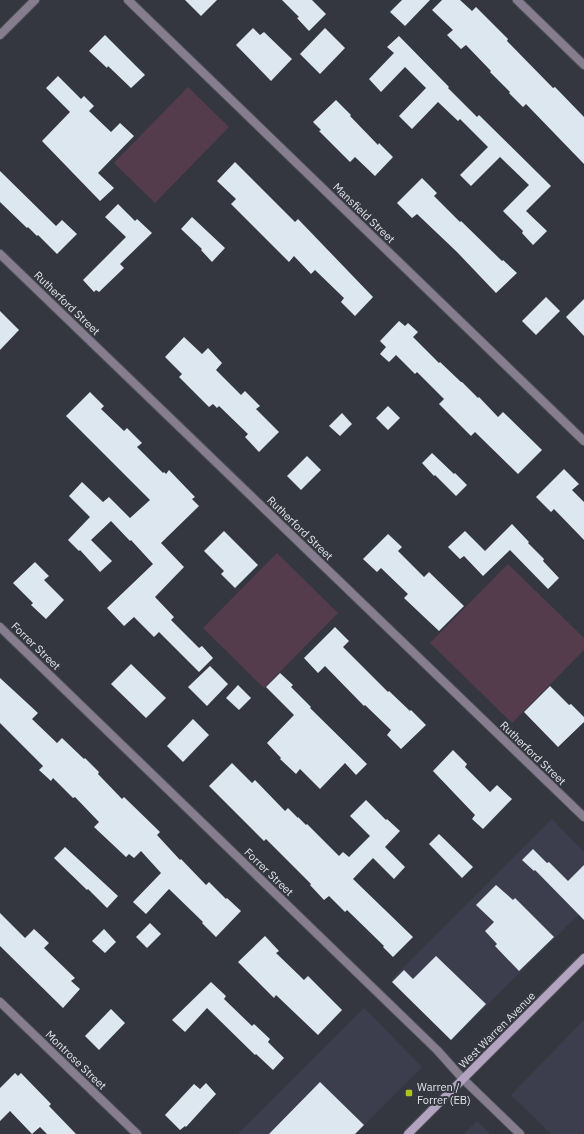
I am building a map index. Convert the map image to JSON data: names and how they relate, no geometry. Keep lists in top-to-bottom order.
{
  "streets": {
    "main road": ["West Warren Avenue"],
    "street": [
      "Mansfield Street",
      "Rutherford Street",
      "Forrer Street",
      "Montrose Street"
    ]
  },
  "crossings": [
    ["Forrer Street", "West Warren Avenue"]
  ],
  "places": {
    "transit": ["Warren / Forrer (EB)"]
  }
}
